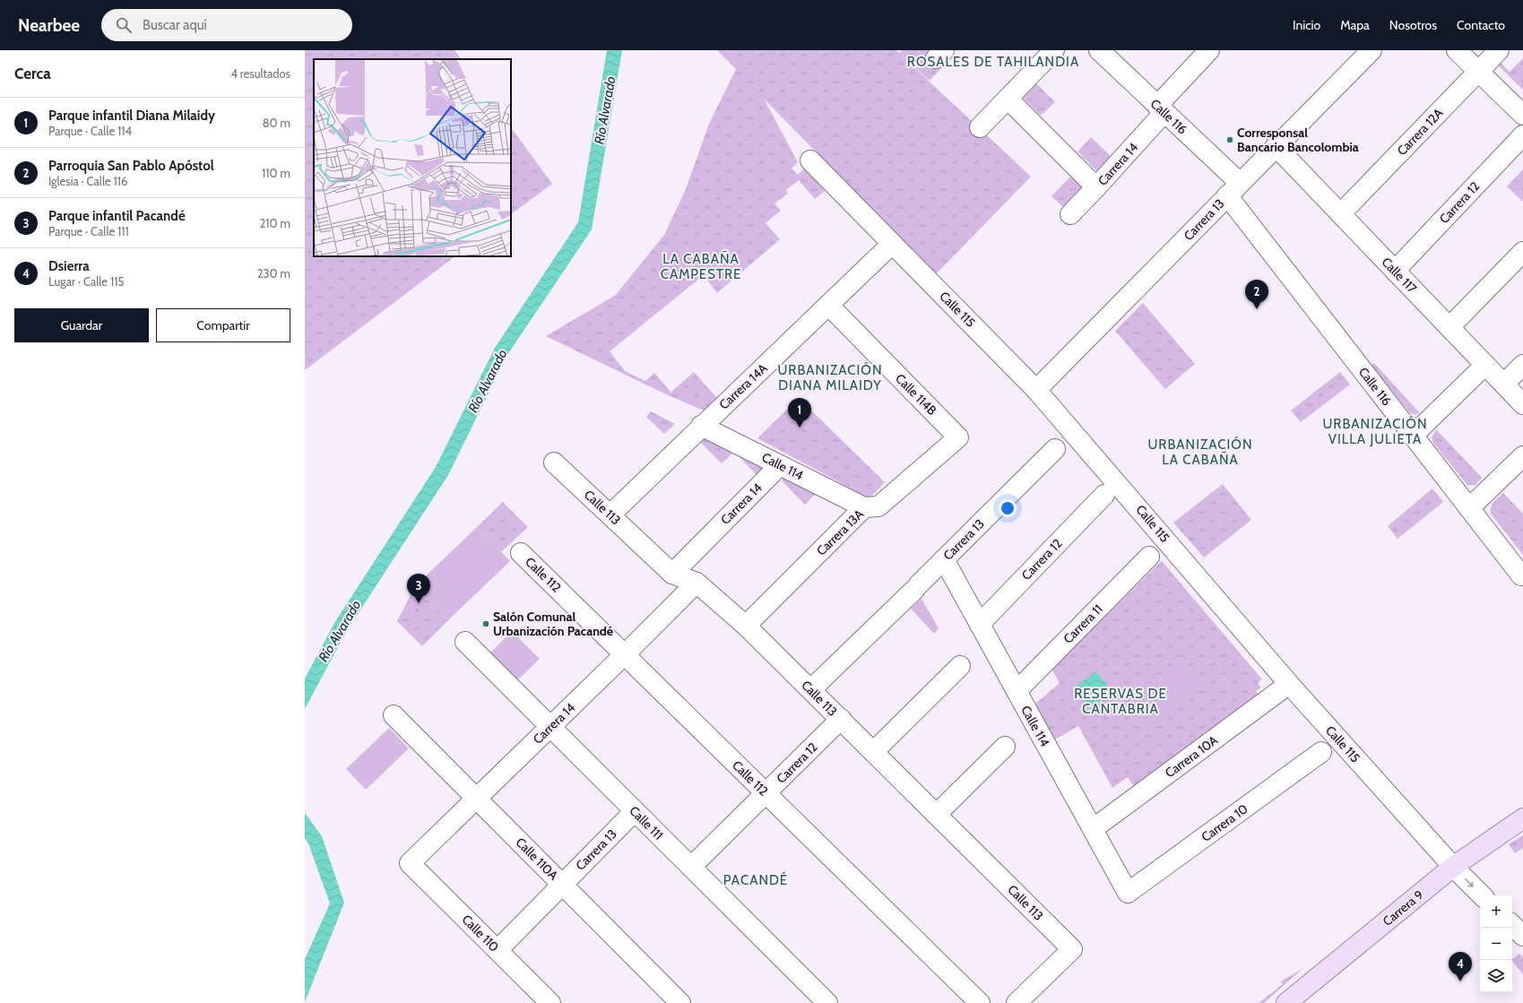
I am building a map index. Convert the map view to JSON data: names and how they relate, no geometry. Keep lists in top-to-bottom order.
{
  "streets": {
    "main road": ["Carrera 9"],
    "street": [
      "Calle 116",
      "Carrera 12A",
      "Carrera 14",
      "Carrera 12",
      "Carrera 13",
      "Calle 117",
      "Calle 115",
      "Carrera 14A",
      "Calle 114B",
      "Calle 114",
      "Calle 113",
      "Carrera 13A",
      "Calle 112",
      "Carrera 11",
      "Carrera 10A",
      "Calle 111",
      "Carrera 10",
      "Calle 110A",
      "Calle 110"
    ]
  },
  "crossings": [
    ["Calle 116", "Carrera 14"],
    ["Calle 116", "Carrera 13"],
    ["Carrera 12A", "Calle 117"],
    ["Carrera 14", "Calle 114"],
    ["Carrera 14", "Calle 113"],
    ["Carrera 14", "Calle 112"],
    ["Carrera 14", "Calle 111"],
    ["Carrera 14", "Calle 110A"],
    ["Carrera 14", "Calle 110"],
    ["Carrera 12", "Calle 117"],
    ["Carrera 12", "Calle 114"],
    ["Carrera 12", "Calle 113"],
    ["Carrera 12", "Calle 112"],
    ["Carrera 12", "Calle 111"],
    ["Carrera 13", "Calle 117"],
    ["Carrera 13", "Calle 115"],
    ["Carrera 13", "Calle 114"],
    ["Carrera 13", "Calle 113"],
    ["Carrera 13", "Calle 111"],
    ["Carrera 13", "Calle 110A"],
    ["Carrera 13", "Calle 110"],
    ["Calle 115", "Carrera 14A"],
    ["Calle 115", "Carrera 10A"],
    ["Calle 115", "Carrera 9"],
    ["Carrera 14A", "Calle 114B"],
    ["Carrera 14A", "Calle 114"],
    ["Carrera 14A", "Calle 113"],
    ["Calle 114B", "Carrera 13A"],
    ["Calle 114", "Carrera 13A"],
    ["Calle 114", "Carrera 11"],
    ["Calle 114", "Carrera 10A"],
    ["Calle 114", "Carrera 10"],
    ["Calle 113", "Carrera 13A"]
  ],
  "districts": [
    "ROSALES DE TAHILANDIA",
    "LA CABAÑA CAMPESTRE",
    "URBANIZACIÓN DIANA MILAIDY",
    "URBANIZACIÓN VILLA JULIETA",
    "URBANIZACIÓN LA CABAÑA",
    "RESERVAS DE CANTABRIA",
    "PACANDÉ"
  ],
  "water": ["Río Alvarado"],
  "places": ["Corresponsal Bancario Bancolombia", "Salón Comunal Urbanización Pacandé"],
  "page": {
    "header": "Nearbee",
    "search": "Buscar aquí",
    "nav": [
      "Inicio",
      "Mapa",
      "Nosotros",
      "Contacto"
    ],
    "heading": ["Cerca", "4 resultados"],
    "list": [
      {
        "mark": "1",
        "name": "Parque infantil Diana Milaidy",
        "note": "Parque · Calle 114",
        "value": "80 m"
      },
      {
        "mark": "2",
        "name": "Parroquia San Pablo Apóstol",
        "note": "Iglesia · Calle 116",
        "value": "110 m"
      },
      {
        "mark": "3",
        "name": "Parque infantil Pacandé",
        "note": "Parque · Calle 111",
        "value": "210 m"
      },
      {
        "mark": "4",
        "name": "Dsierra",
        "note": "Lugar · Calle 115",
        "value": "230 m"
      }
    ],
    "pins": [
      "2",
      "1",
      "3",
      "4"
    ],
    "buttons": ["Guardar", "Compartir"],
    "map_buttons": ["+", "−"]
  }
}
